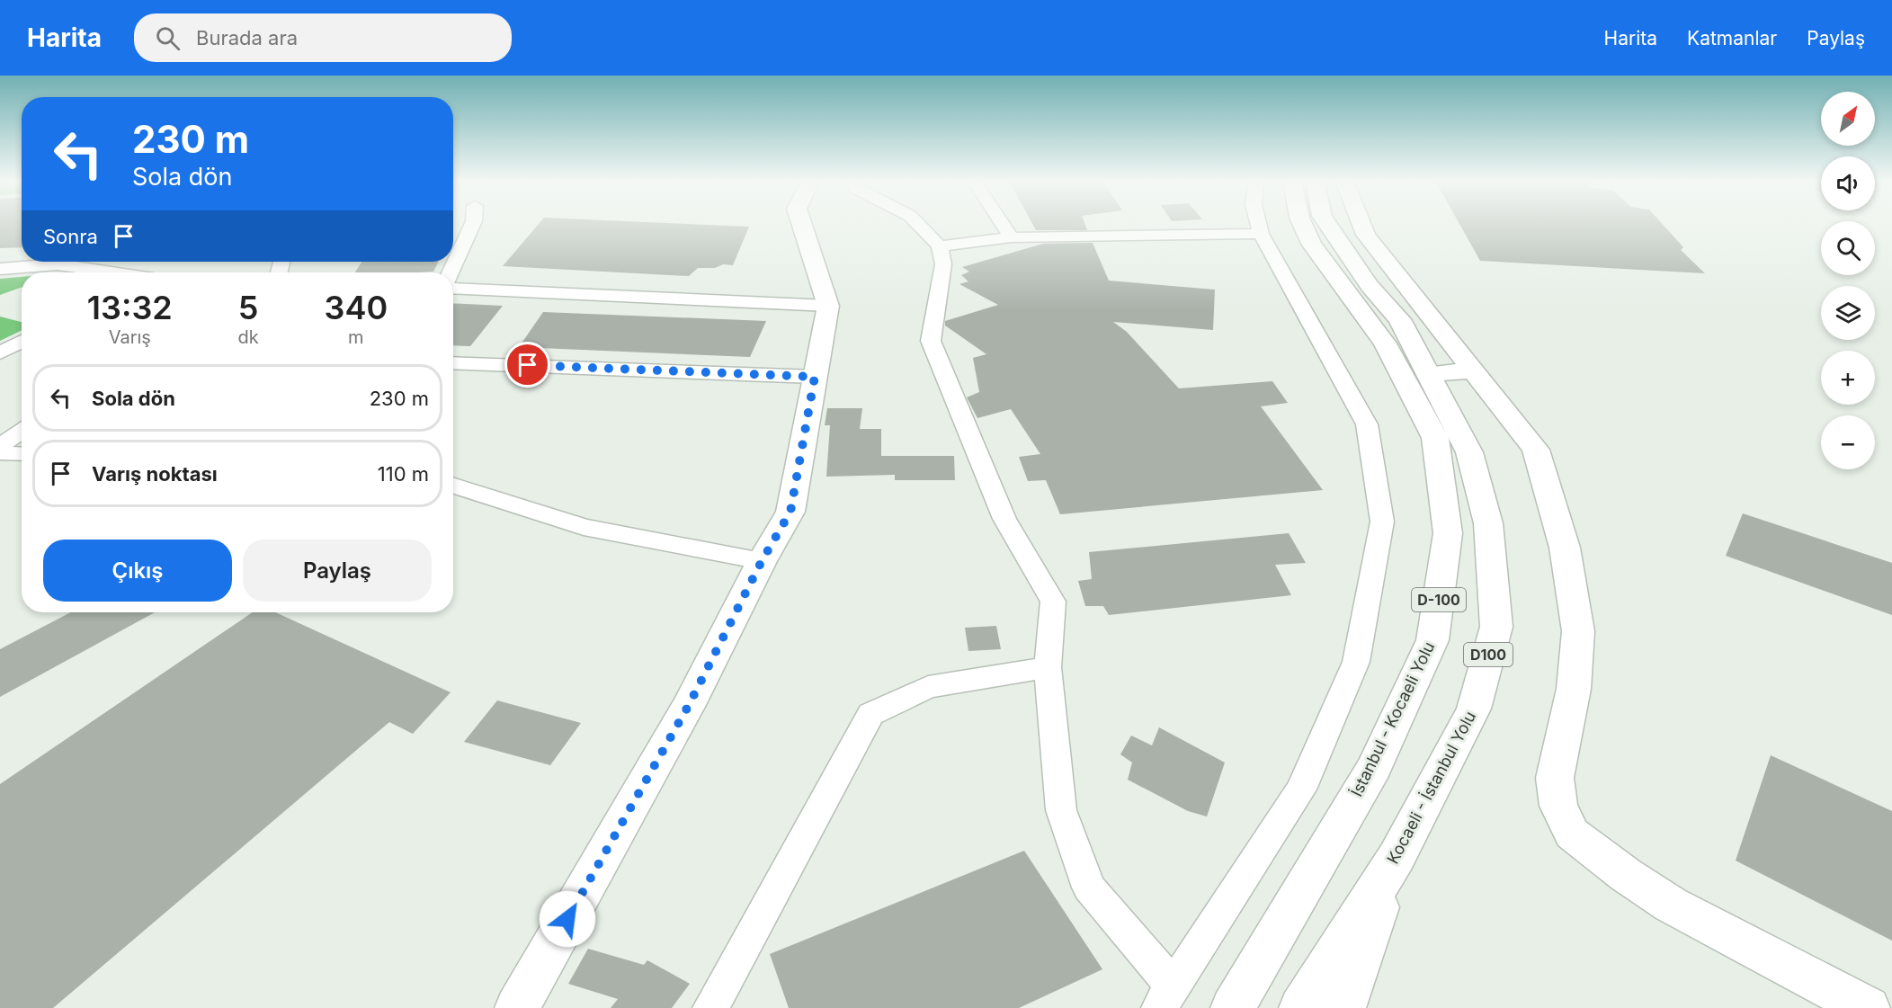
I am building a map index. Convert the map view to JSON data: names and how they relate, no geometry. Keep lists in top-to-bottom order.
{
  "streets": {
    "main road": [
      "D-100",
      "D100",
      "İstanbul - Kocaeli Yolu",
      "Kocaeli - İstanbul Yolu"
    ]
  },
  "north": "top right",
  "page": {
    "header": "Harita",
    "search": "Burada ara",
    "nav": ["Harita", "Katmanlar", "Paylaş"],
    "map_buttons": ["+", "−"],
    "turn": ["230 m", "Sola dön"],
    "then": "Sonra",
    "eta": [
      "13:32",
      "Varış",
      "5",
      "dk",
      "340",
      "m"
    ],
    "list": [
      {
        "name": "Sola dön",
        "value": "230 m"
      },
      {
        "name": "Varış noktası",
        "value": "110 m"
      }
    ],
    "buttons": ["Çıkış", "Paylaş"]
  }
}
